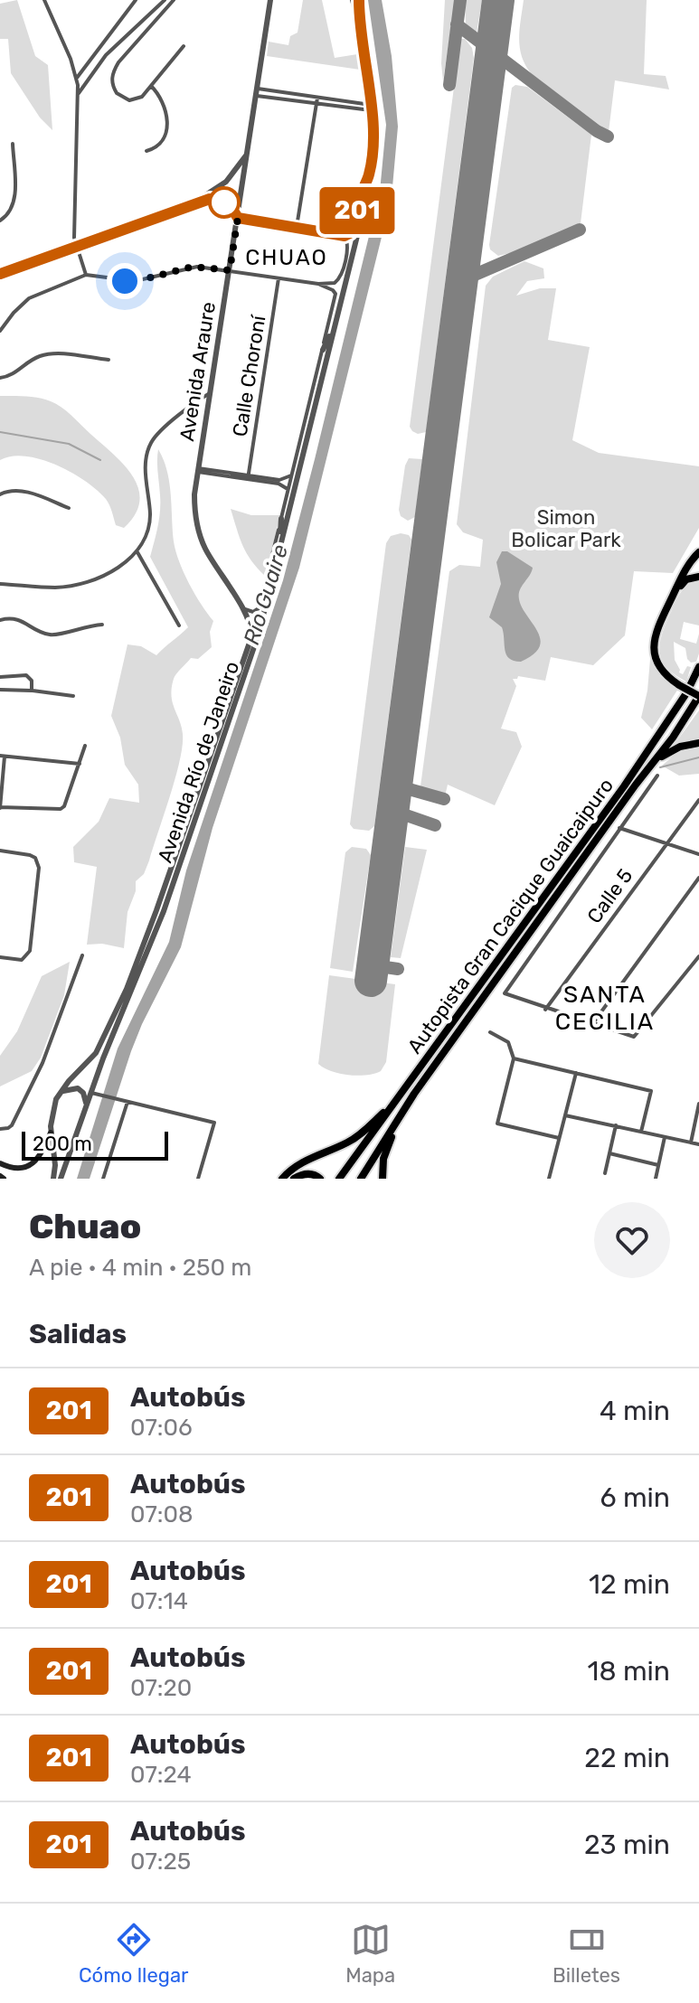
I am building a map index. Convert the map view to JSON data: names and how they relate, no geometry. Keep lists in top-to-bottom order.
{
  "streets": {
    "highway": ["Autopista Gran Cacique Guaicaipuro"],
    "street": [
      "Avenida Araure",
      "Calle Choroní",
      "Avenida Río de Janeiro",
      "Calle 5"
    ]
  },
  "crossings": [
    ["Avenida Araure", "Avenida Río de Janeiro"]
  ],
  "districts": ["CHUAO", "SANTA CECILIA"],
  "water": ["Río Guaire"],
  "parks": ["Simon Bolicar Park"],
  "lines": ["bus line 201"],
  "scale_bar": "200 m",
  "page": {
    "on_map": "201",
    "scale": "200 m",
    "heading": [
      ["Chuao", "A pie · 4 min · 250 m"],
      "Salidas"
    ],
    "list": [
      {
        "mark": "201",
        "name": "Autobús",
        "note": "07:06",
        "value": "4 min"
      },
      {
        "mark": "201",
        "name": "Autobús",
        "note": "07:08",
        "value": "6 min"
      },
      {
        "mark": "201",
        "name": "Autobús",
        "note": "07:14",
        "value": "12 min"
      },
      {
        "mark": "201",
        "name": "Autobús",
        "note": "07:20",
        "value": "18 min"
      },
      {
        "mark": "201",
        "name": "Autobús",
        "note": "07:24",
        "value": "22 min"
      },
      {
        "mark": "201",
        "name": "Autobús",
        "note": "07:25",
        "value": "23 min"
      }
    ],
    "tabs": ["Cómo llegar", "Mapa", "Billetes"]
  }
}
